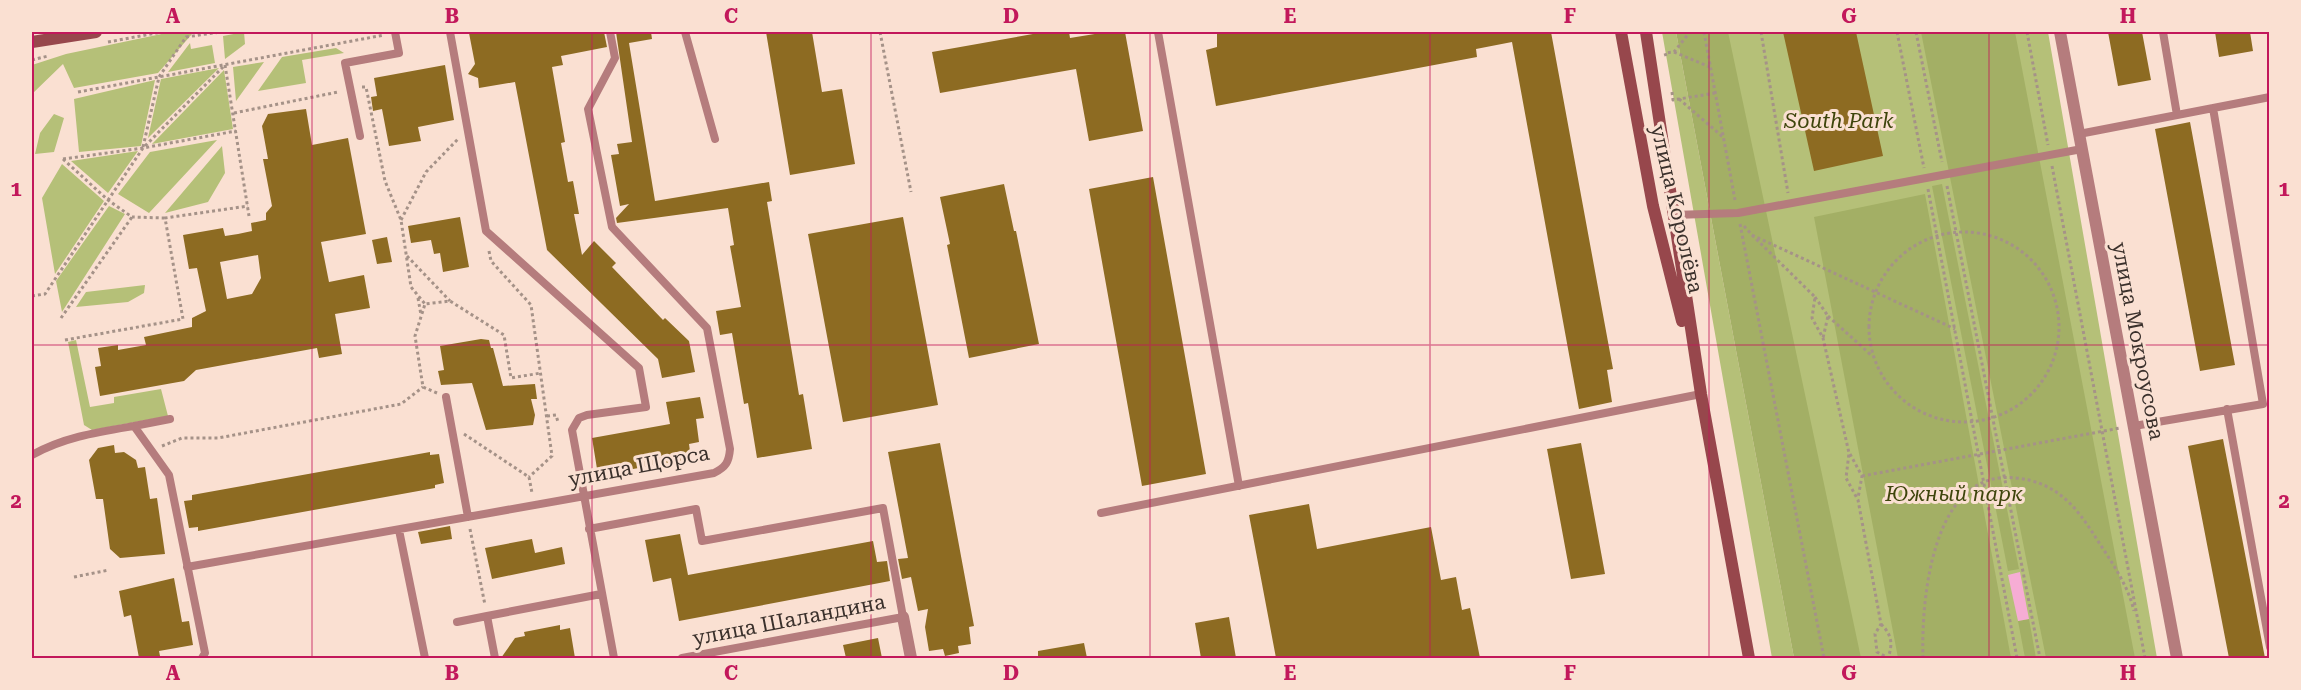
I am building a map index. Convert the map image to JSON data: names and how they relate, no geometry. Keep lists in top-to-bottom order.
{
  "streets": {
    "street": ["улица Королёва", "улица Мокроусова"],
    "lane": ["улица Щорса", "улица Шаландина"]
  },
  "parks": ["South Park", "Южный парк"],
  "grid": {
    "columns": [
      "A",
      "B",
      "C",
      "D",
      "E",
      "F",
      "G",
      "H"
    ],
    "rows": ["1", "2"]
  }
}
